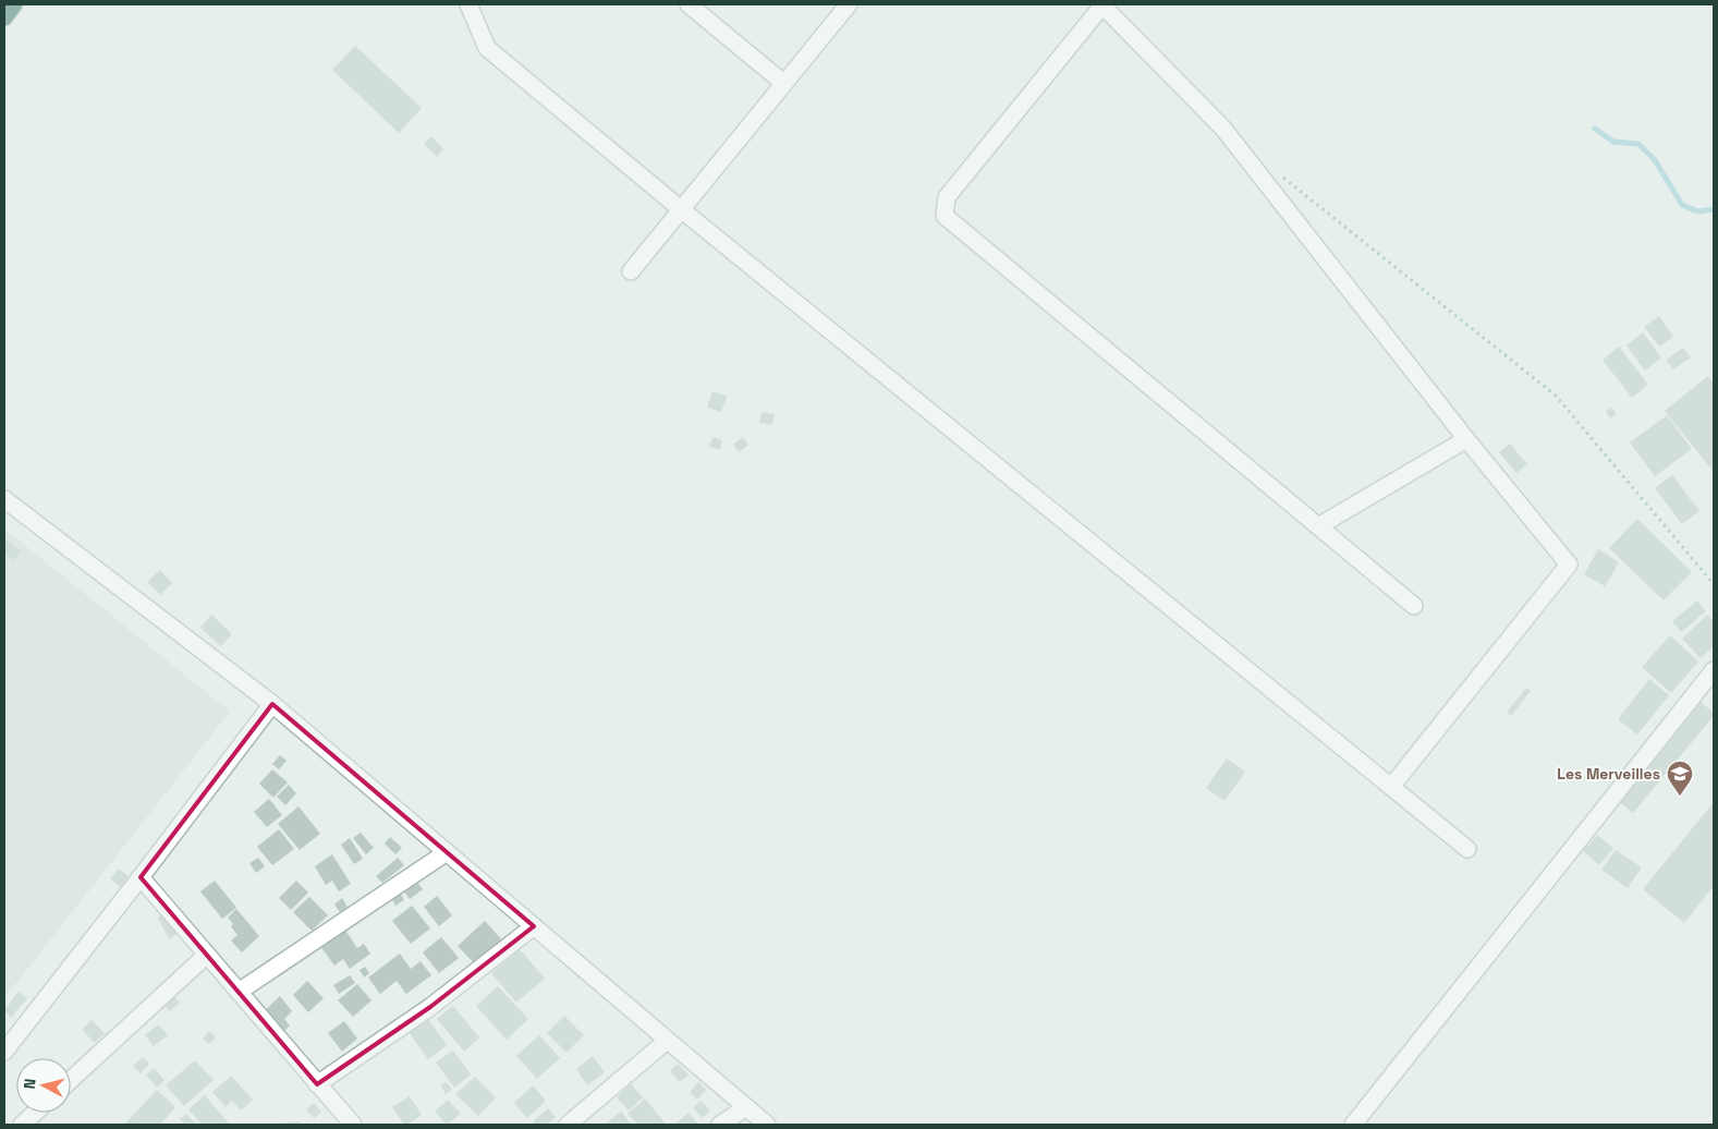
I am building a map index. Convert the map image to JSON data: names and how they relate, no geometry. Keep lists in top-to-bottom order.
{
  "places": {
    "school or university": ["Les Merveilles"]
  },
  "north": "left"
}
